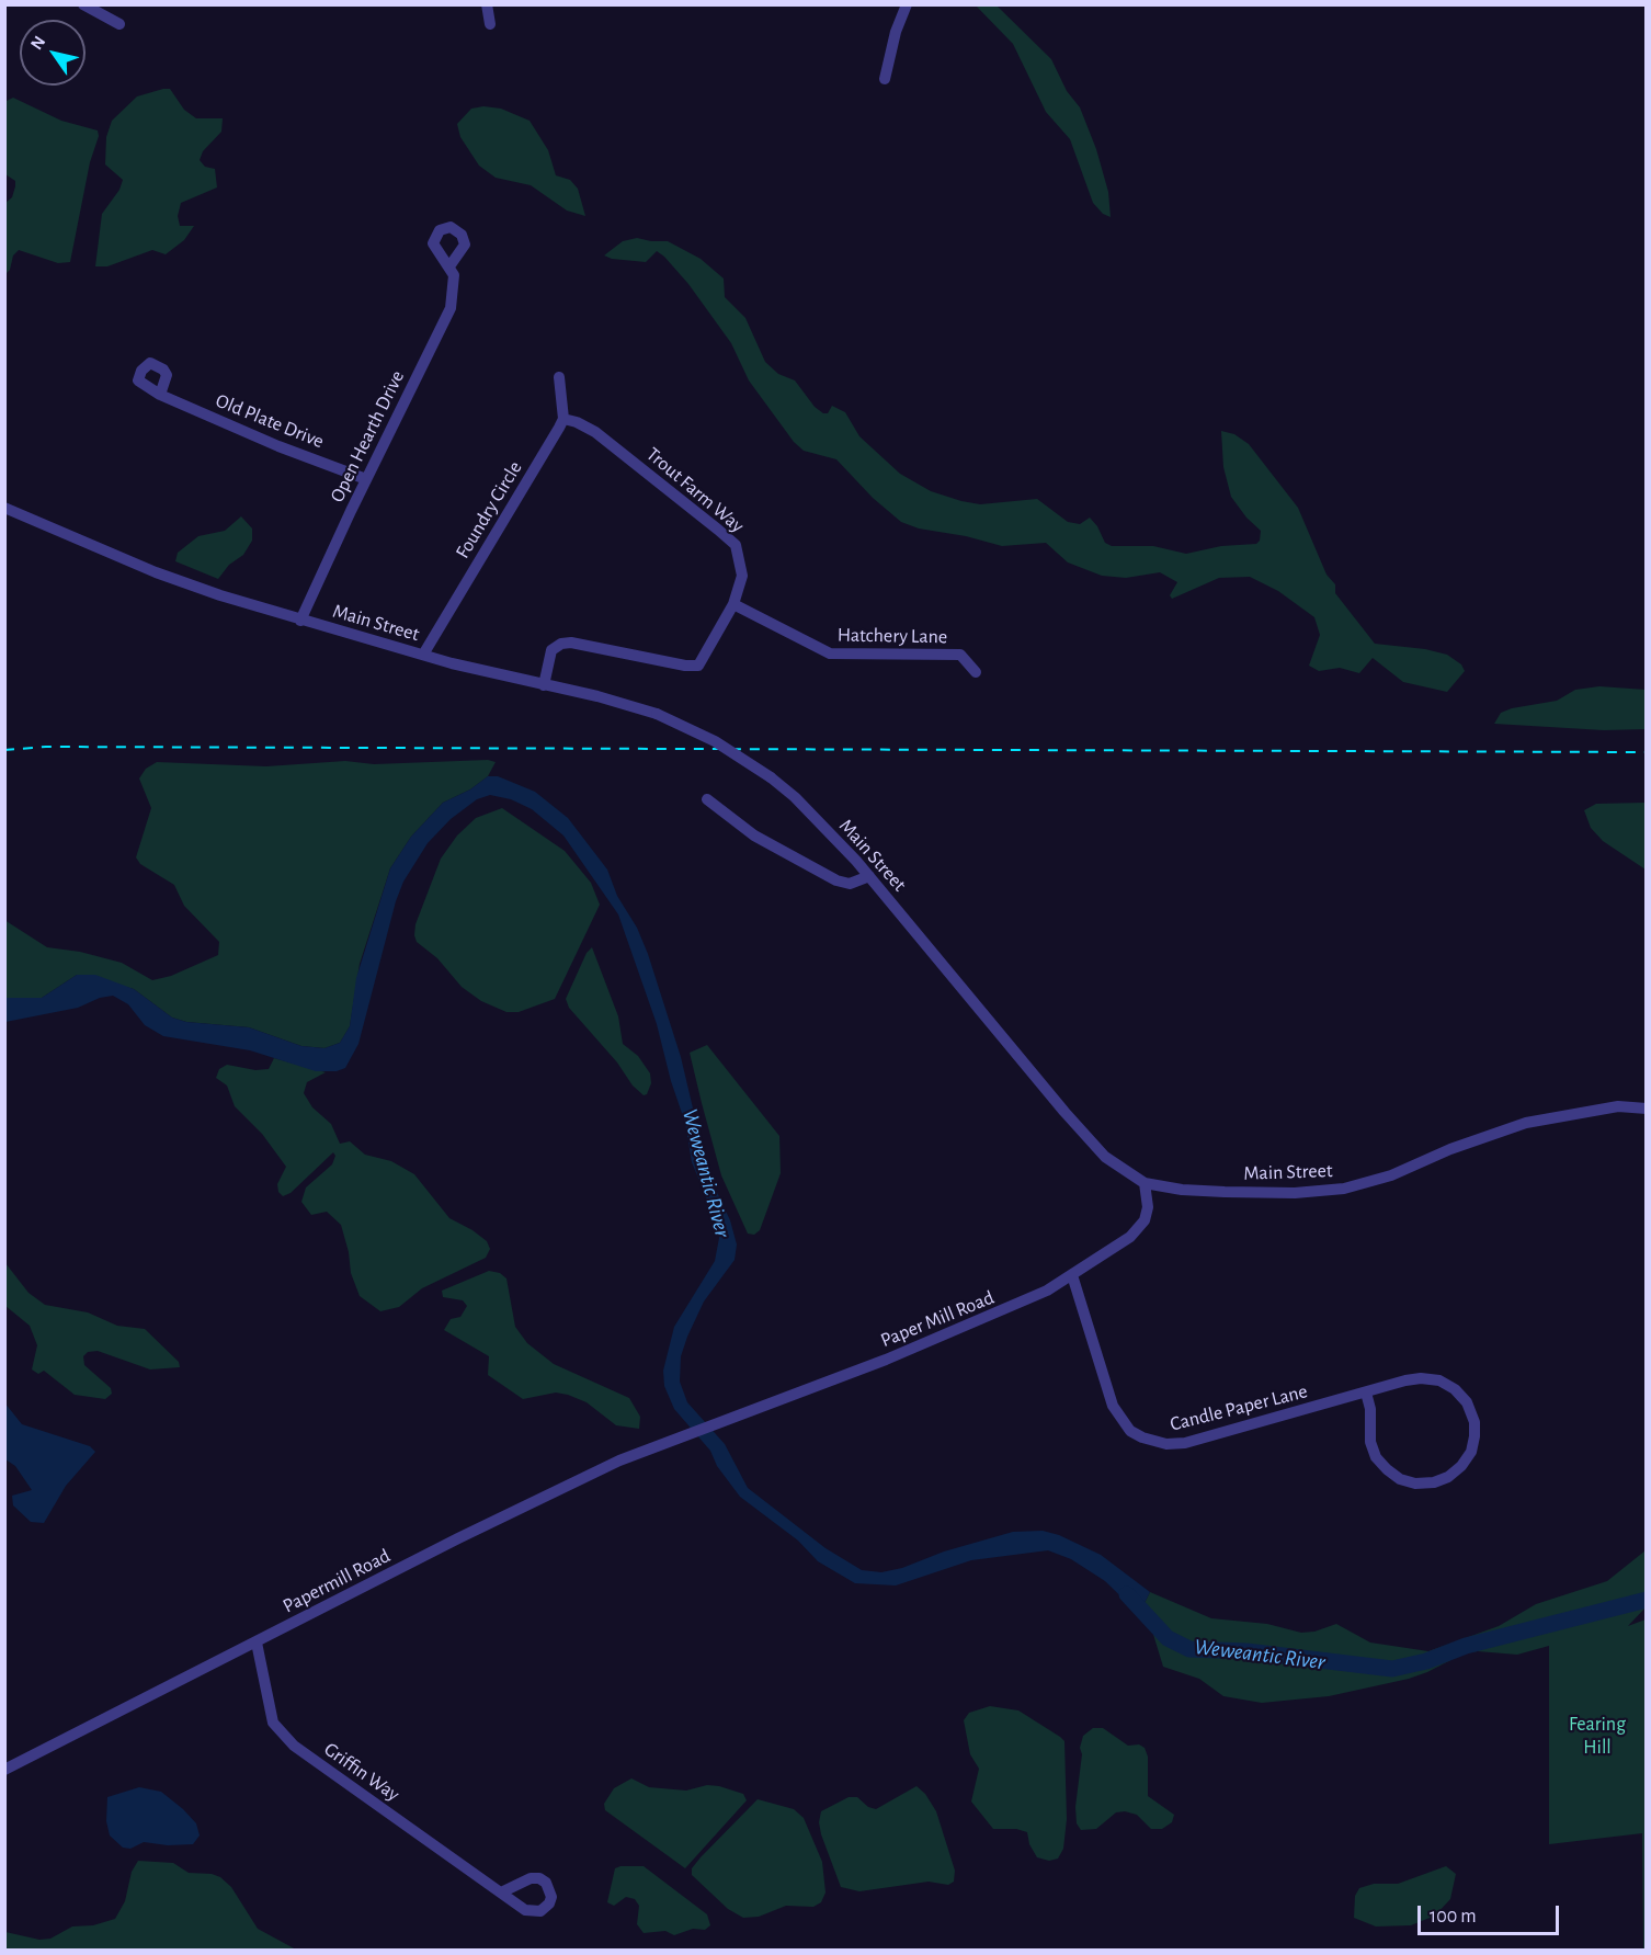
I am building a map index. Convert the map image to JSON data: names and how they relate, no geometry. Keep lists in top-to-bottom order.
{
  "streets": {
    "street": [
      "Old Plate Drive",
      "Open Hearth Drive",
      "Trout Farm Way",
      "Foundry Circle",
      "Main Street",
      "Hatchery Lane",
      "Paper Mill Road",
      "Candle Paper Lane",
      "Papermill Road",
      "Griffin Way"
    ]
  },
  "crossings": [
    ["Old Plate Drive", "Open Hearth Drive"],
    ["Open Hearth Drive", "Main Street"],
    ["Trout Farm Way", "Foundry Circle"],
    ["Trout Farm Way", "Main Street"],
    ["Trout Farm Way", "Hatchery Lane"],
    ["Foundry Circle", "Main Street"],
    ["Main Street", "Paper Mill Road"],
    ["Paper Mill Road", "Candle Paper Lane"],
    ["Paper Mill Road", "Papermill Road"],
    ["Papermill Road", "Griffin Way"]
  ],
  "water": ["Weweantic River"],
  "parks": ["Fearing Hill"],
  "scale_bar": "100 m",
  "north": "top left"
}
